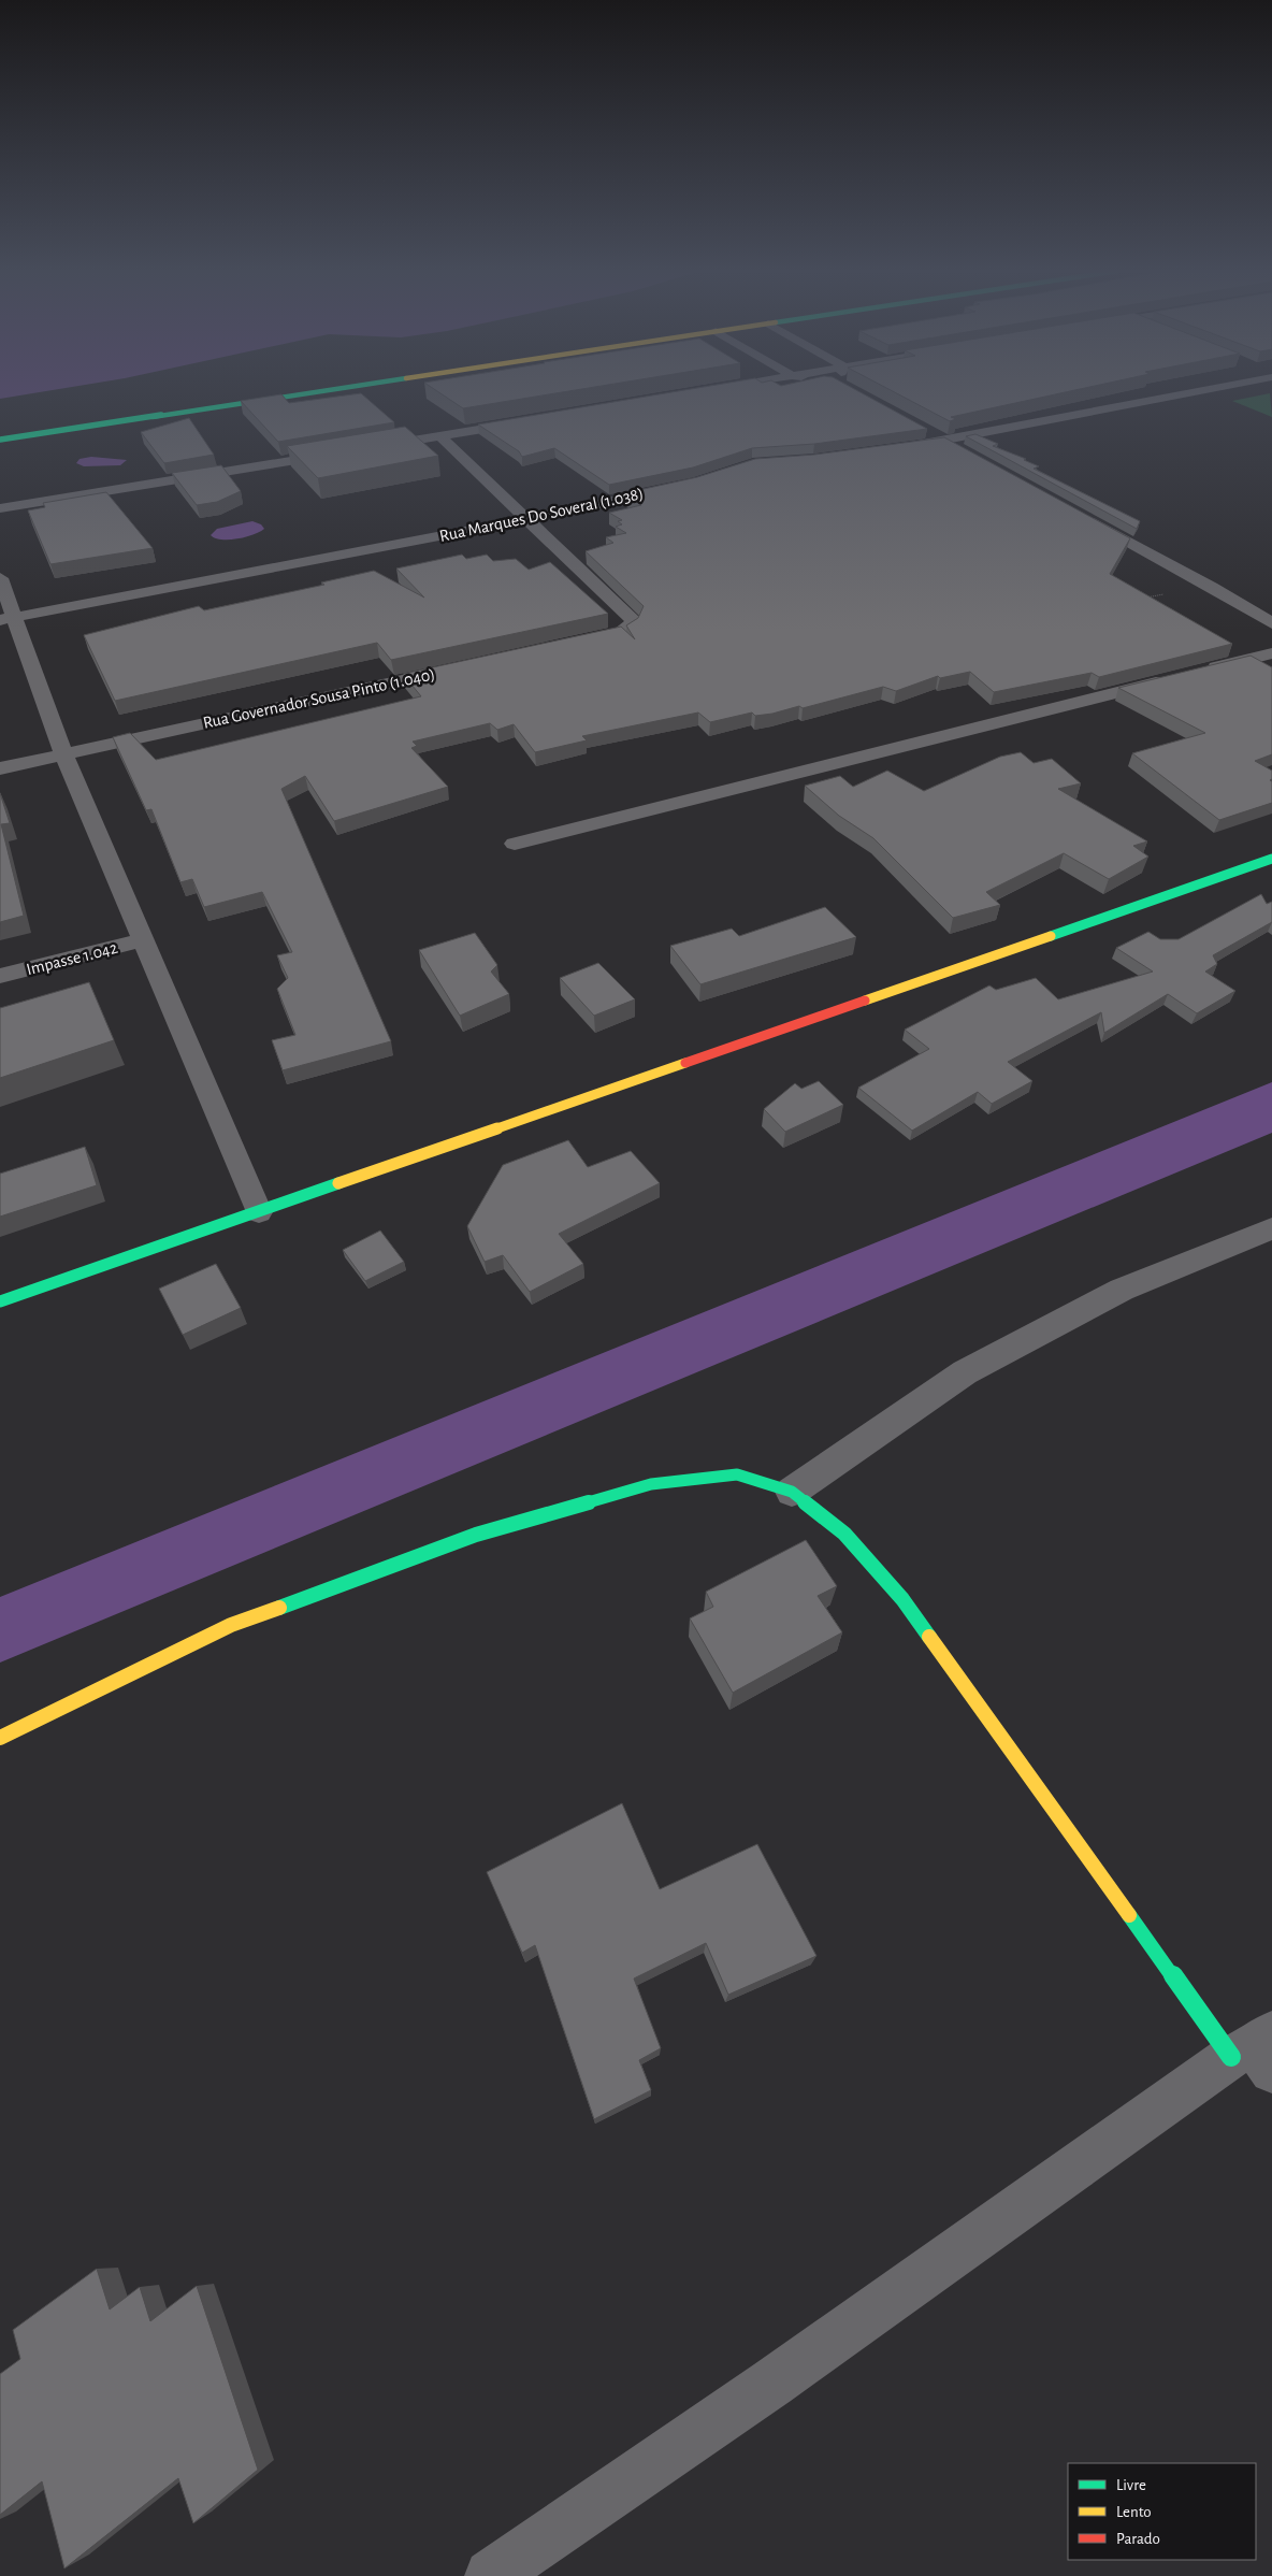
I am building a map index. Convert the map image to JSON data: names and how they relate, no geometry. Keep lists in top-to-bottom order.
{
  "streets": {
    "street": ["Rua Marques Do Soveral (1.038)", "Rua Governador Sousa Pinto (1.040)", "Impasse 1.042"]
  },
  "legend": ["Livre", "Lento", "Parado"]
}
